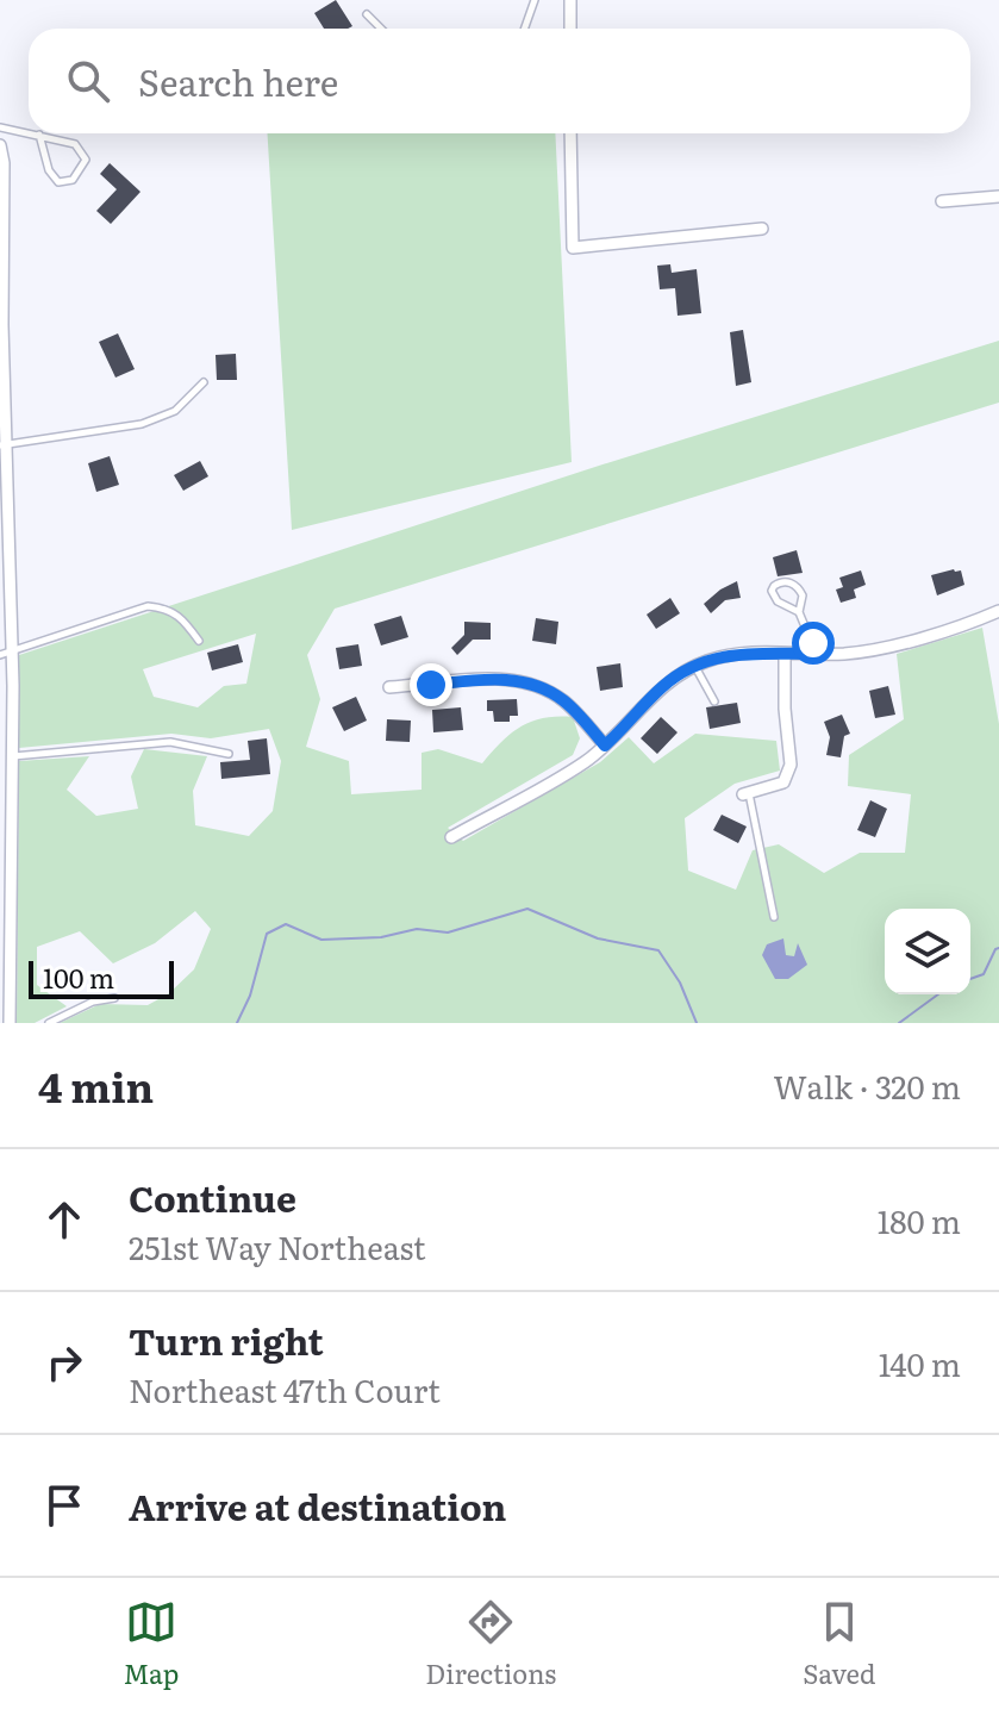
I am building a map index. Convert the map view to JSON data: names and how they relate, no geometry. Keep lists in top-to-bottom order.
{
  "scale_bar": "100 m",
  "page": {
    "search": "Search here",
    "scale": "100 m",
    "heading": ["4 min", "Walk · 320 m"],
    "list": [
      ["Continue", "251st Way Northeast", "180 m"],
      ["Turn right", "Northeast 47th Court", "140 m"],
      "Arrive at destination"
    ],
    "nav": ["Map", "Directions", "Saved"]
  }
}
